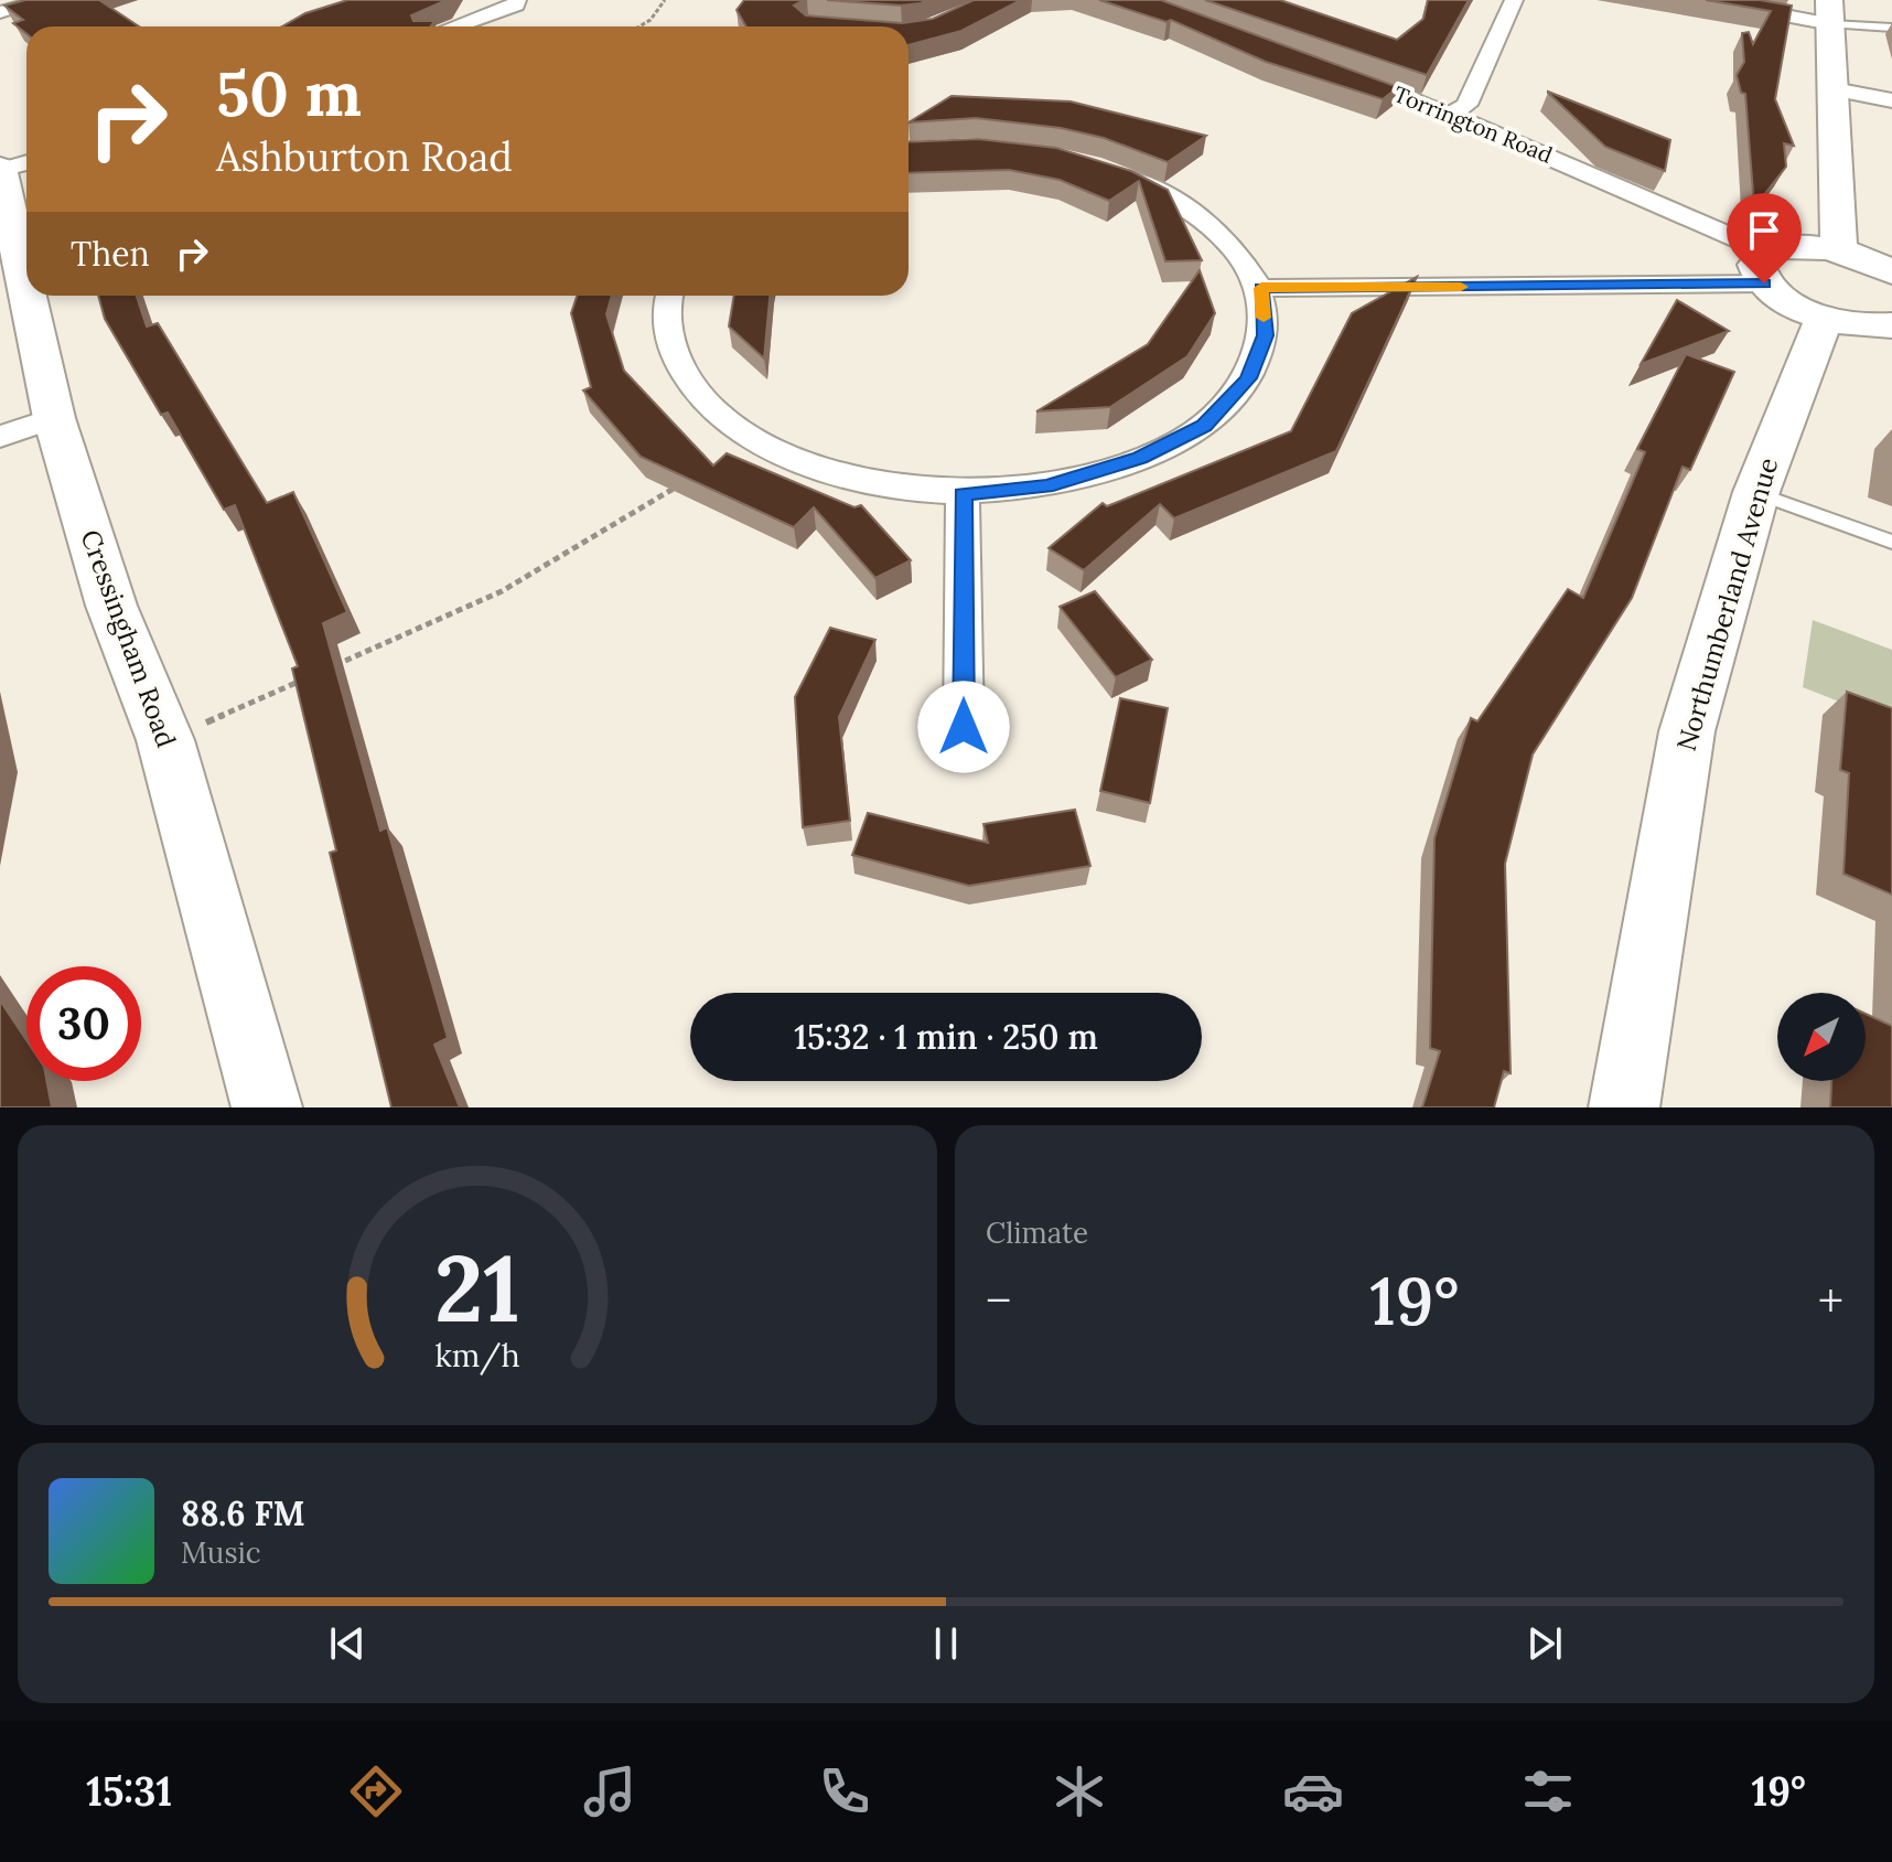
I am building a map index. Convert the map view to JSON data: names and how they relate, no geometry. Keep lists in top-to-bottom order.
{
  "streets": {
    "street": ["Torrington Road", "Northumberland Avenue", "Cressingham Road"]
  },
  "north": "bottom left",
  "page": {
    "turn": ["50 m", "Ashburton Road"],
    "then": "Then",
    "limit": "30",
    "trip": "15:32 · 1 min · 250 m",
    "tile": "Climate",
    "heat": ["−", "19°", "+"],
    "song": ["88.6 FM", "Music"],
    "tabs": ["15:31", "19°"],
    "gauge": ["21", "km/h"]
  }
}
